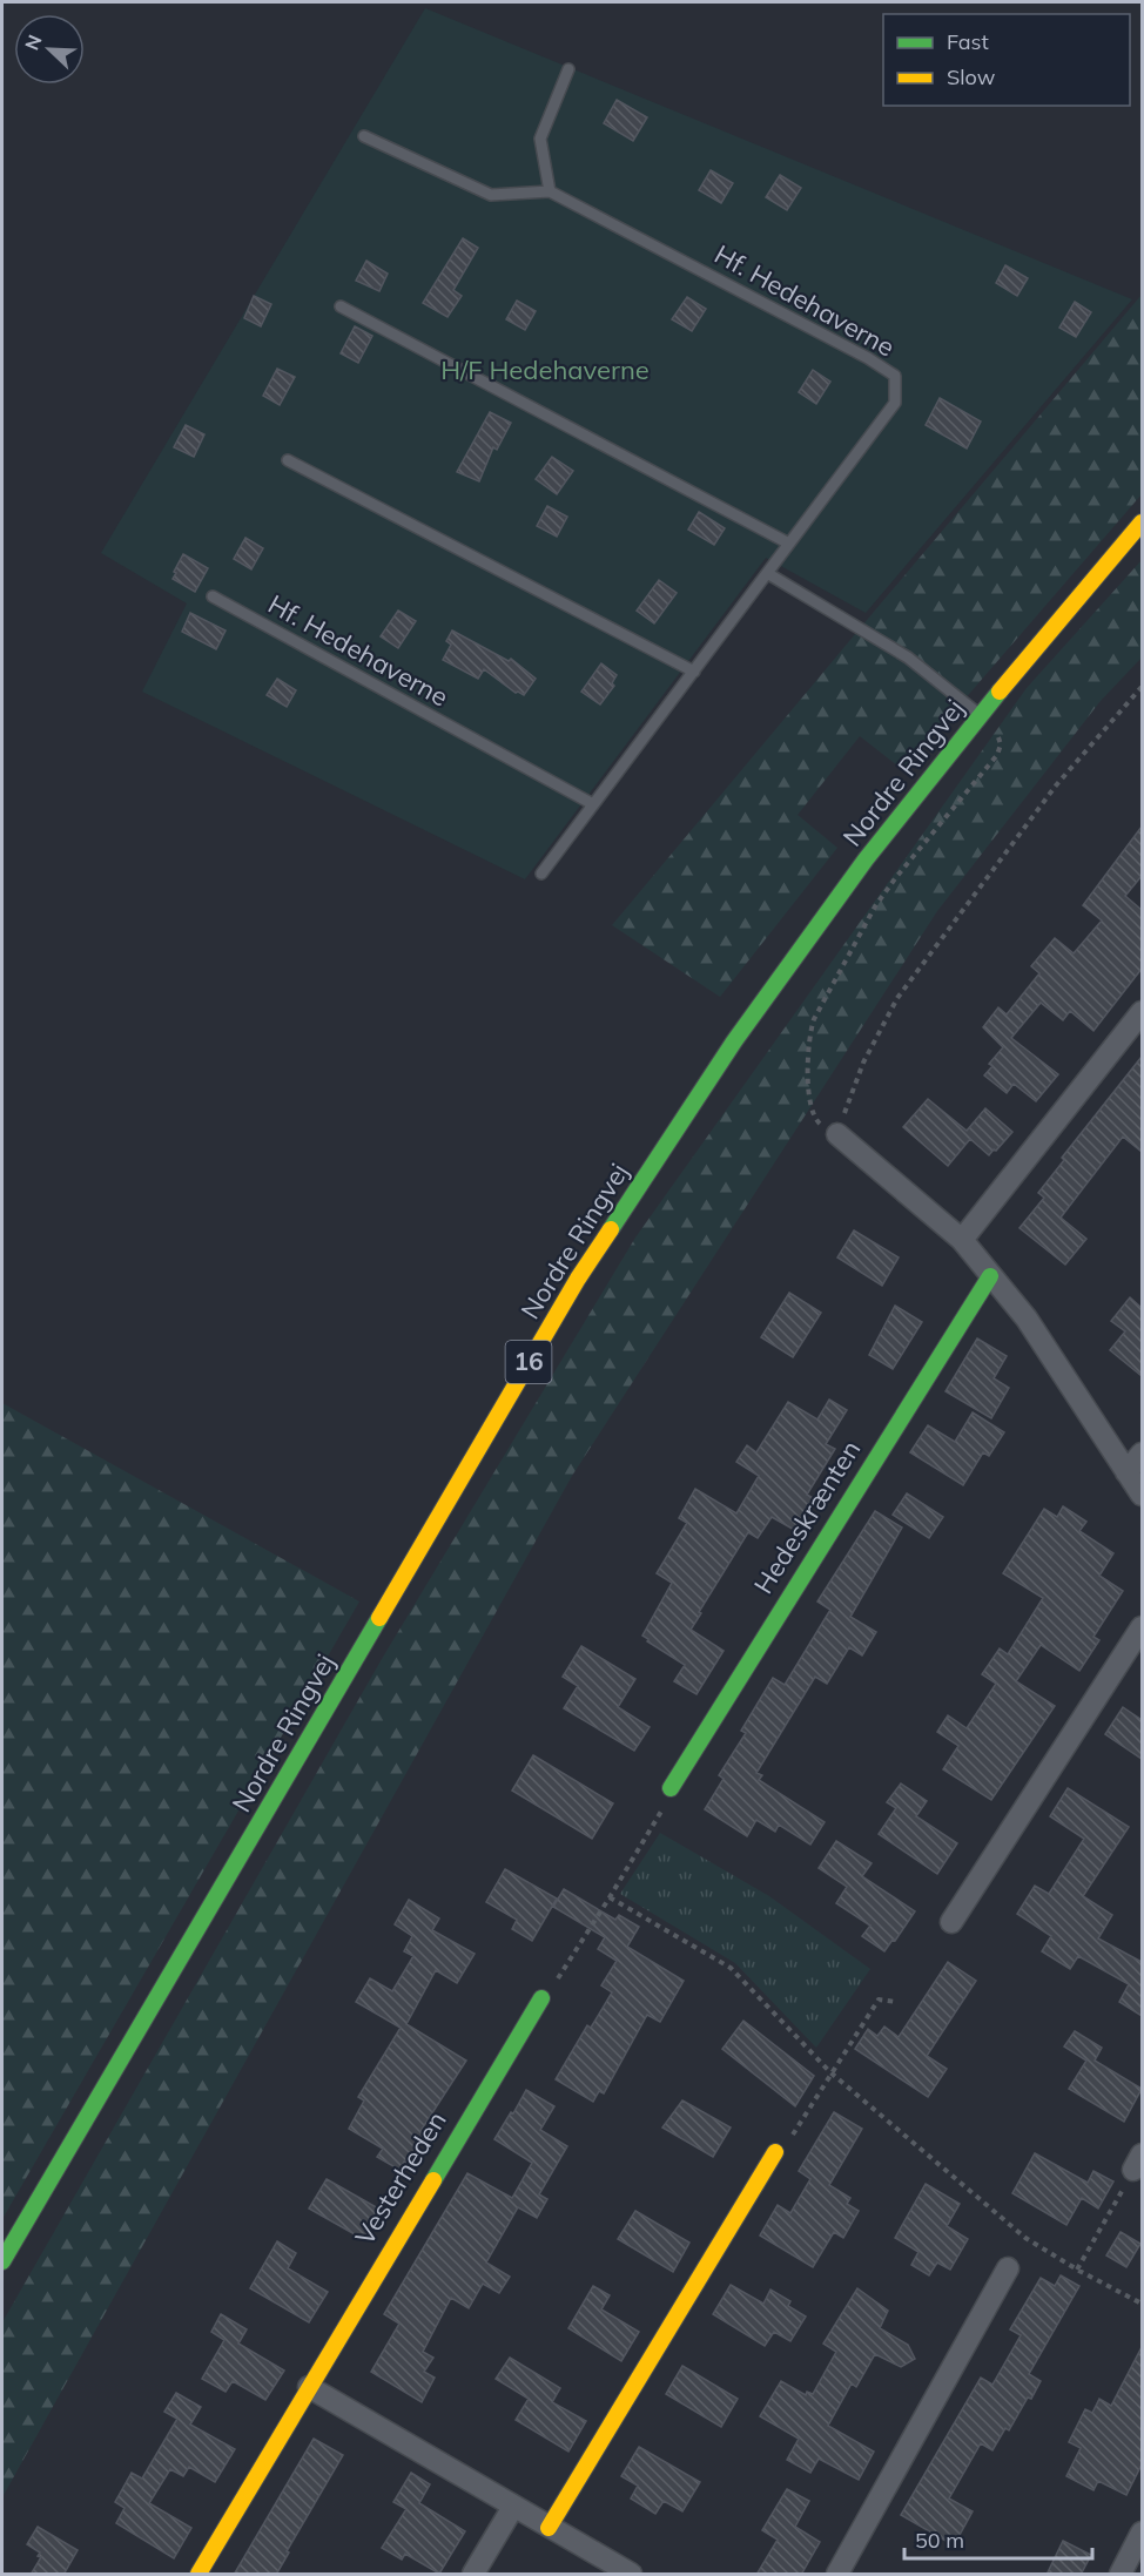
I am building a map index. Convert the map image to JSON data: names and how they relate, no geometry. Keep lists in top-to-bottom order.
{
  "streets": {
    "main road": [
      "Nordre Ringvej",
      "16",
      "Hedeskrænten",
      "Vesterheden"
    ],
    "lane": ["Hf. Hedehaverne"]
  },
  "parks": ["H/F Hedehaverne"],
  "legend": ["Fast", "Slow"],
  "scale_bar": "50 m",
  "north": "top left"
}
